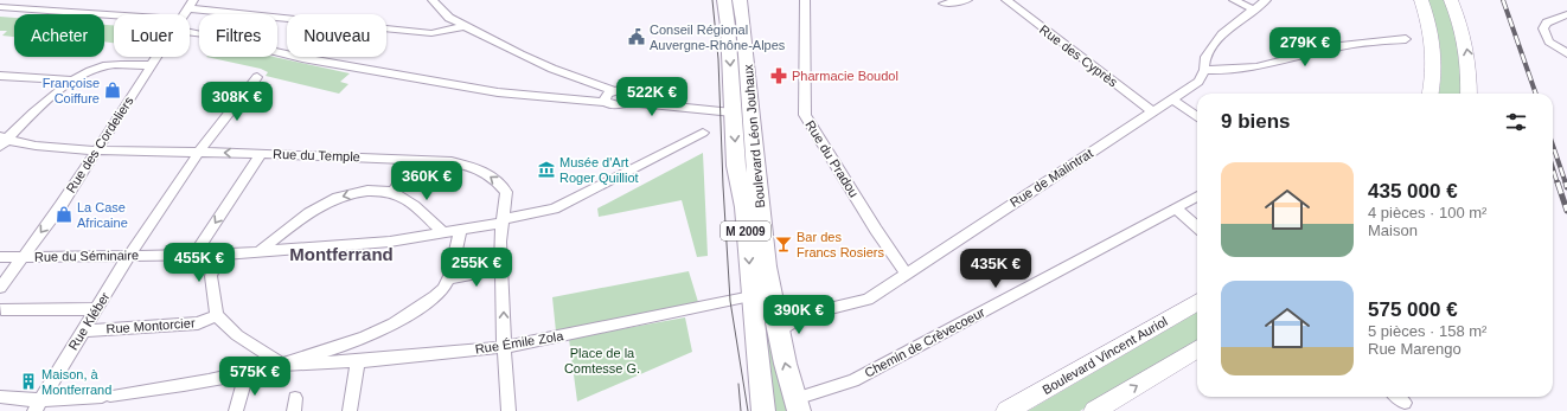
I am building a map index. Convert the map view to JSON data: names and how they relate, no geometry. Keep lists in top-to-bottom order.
{
  "streets": {
    "main road": ["Boulevard Léon Jouhaux", "M 2009", "Boulevard Vincent Auriol"],
    "street": [
      "Rue des Cyprès",
      "Rue des Cordeliers",
      "Rue du Temple",
      "Rue du Pradou",
      "Rue de Malintrat",
      "Rue du Séminaire",
      "Rue Kléber",
      "Rue Montorcier",
      "Rue Émile Zola",
      "Chemin de Crèvecoeur"
    ]
  },
  "crossings": [
    ["Rue des Cyprès", "Rue de Malintrat"],
    ["Boulevard Léon Jouhaux", "Rue de Malintrat"],
    ["Boulevard Léon Jouhaux", "Rue Émile Zola"],
    ["Boulevard Léon Jouhaux", "Chemin de Crèvecoeur"],
    ["Rue des Cordeliers", "Rue du Temple"],
    ["Rue des Cordeliers", "Rue du Séminaire"],
    ["Rue du Temple", "Rue du Séminaire"],
    ["Rue du Temple", "Rue Kléber"],
    ["Rue du Temple", "Rue Émile Zola"],
    ["Rue du Pradou", "Rue de Malintrat"],
    ["Rue du Séminaire", "Rue Kléber"],
    ["Rue Kléber", "Rue Montorcier"]
  ],
  "districts": ["Montferrand"],
  "parks": ["Place de la Comtesse G."],
  "places": {
    "public building": ["Conseil Régional Auvergne-Rhône-Alpes"],
    "pharmacy": ["Pharmacie Boudol"],
    "shop": ["Françoise Coiffure", "La Case Africaine"],
    "museum": ["Musée d'Art Roger Quilliot"],
    "bar": ["Bar des Francs Rosiers"],
    "building": ["Maison, à Montferrand"]
  },
  "page": {
    "chip": [
      "Acheter",
      "Louer",
      "Filtres",
      "Nouveau"
    ],
    "price": [
      "279K €",
      "522K €",
      "308K €",
      "360K €",
      "455K €",
      "255K €",
      "435K €",
      "390K €",
      "575K €"
    ],
    "heading": "9 biens",
    "list": [
      {
        "name": "435 000 €",
        "note": "4 pièces · 100 m² · Maison"
      },
      {
        "name": "575 000 €",
        "note": "5 pièces · 158 m² · Rue Marengo"
      }
    ]
  }
}
